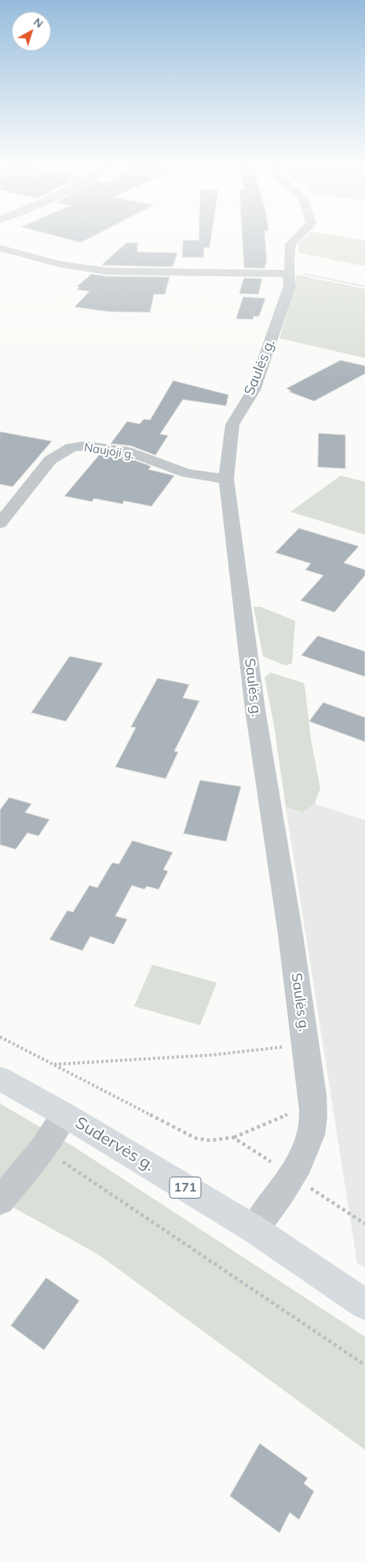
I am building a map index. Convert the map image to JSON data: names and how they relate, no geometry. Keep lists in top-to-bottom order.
{
  "streets": {
    "main road": ["Sudervės g.", "171"],
    "street": ["Saulės g.", "Naujoji g."]
  },
  "crossings": [
    ["Saulės g.", "Naujoji g."],
    ["Saulės g.", "Sudervės g."]
  ],
  "north": "top right"
}
